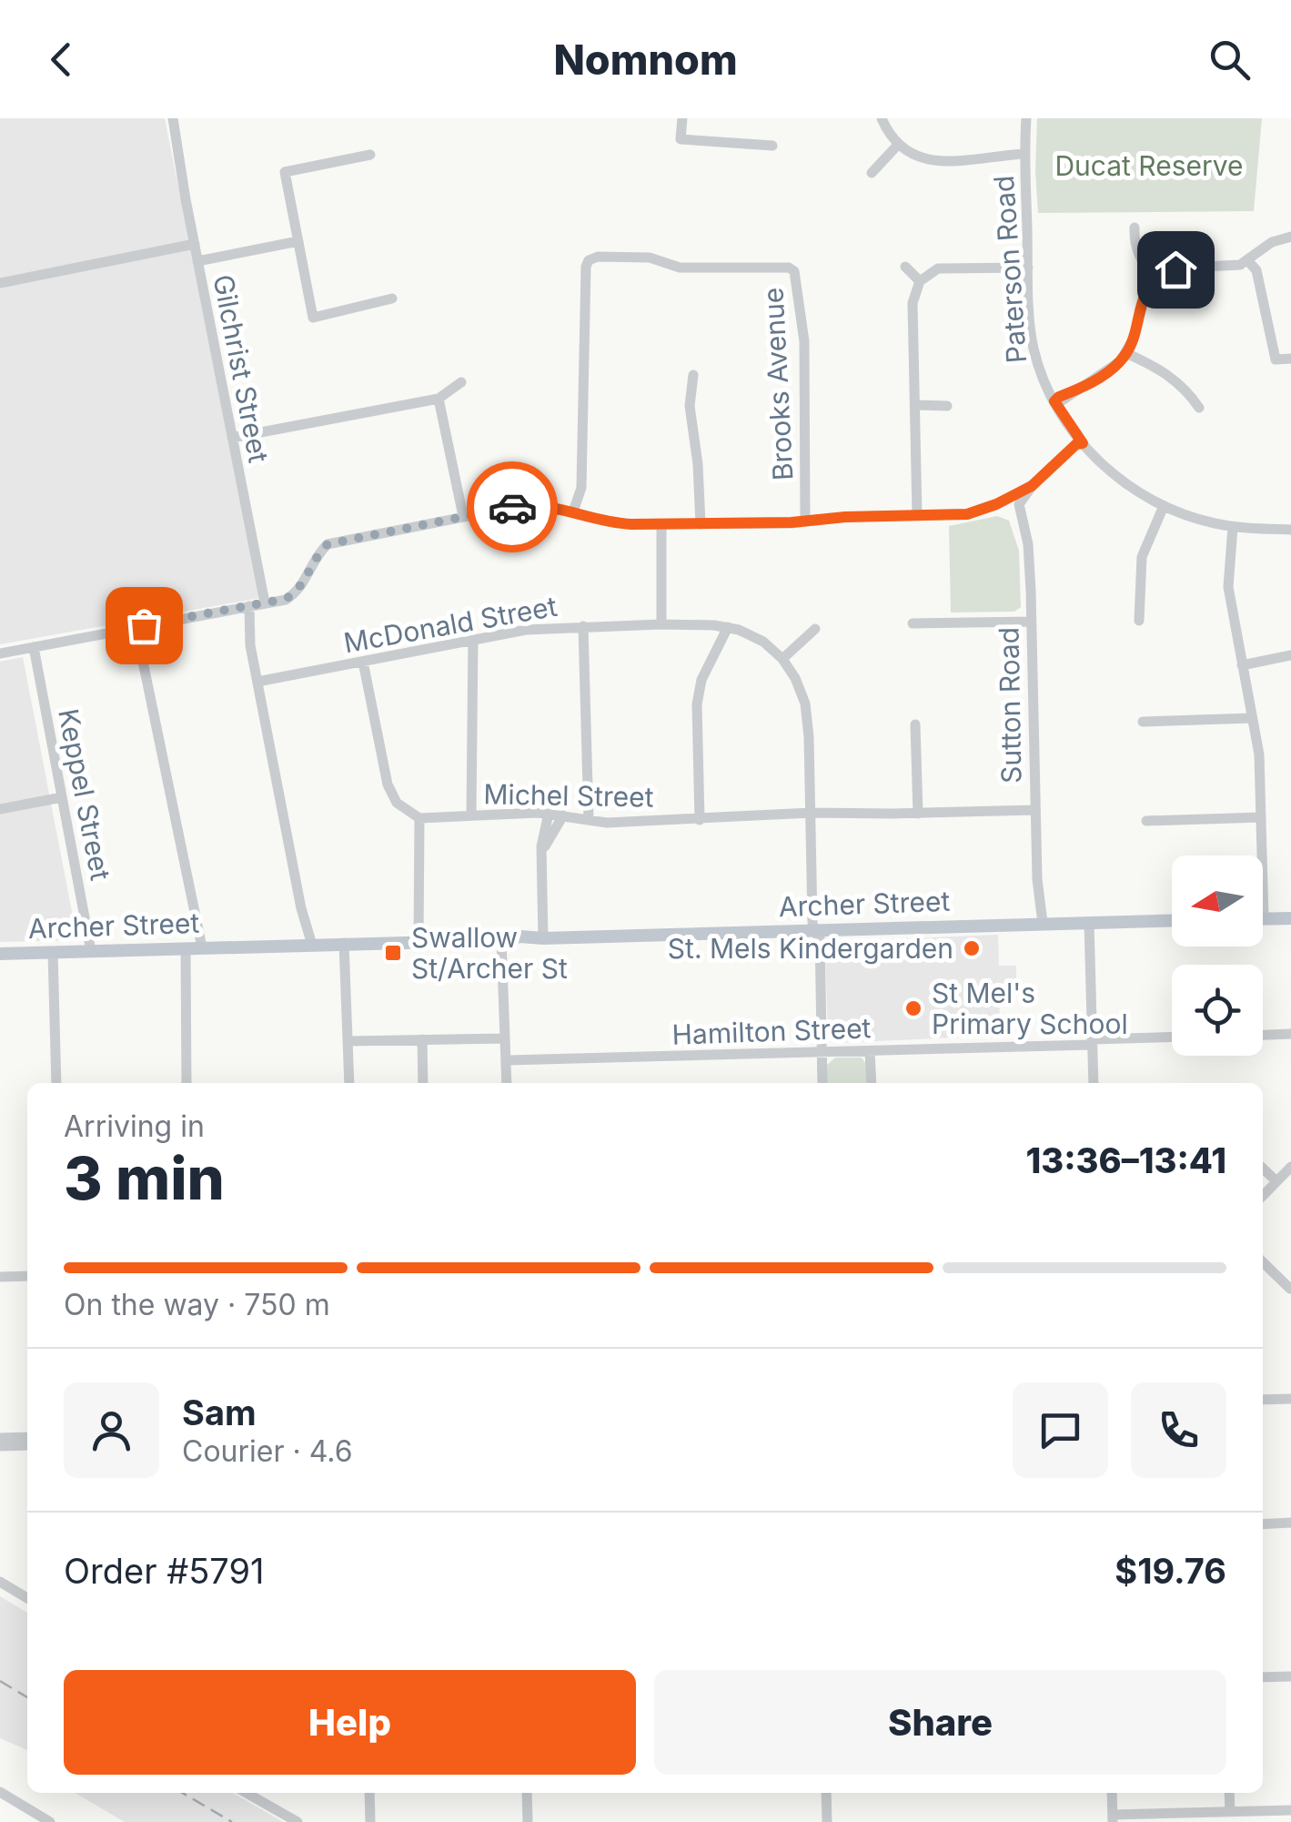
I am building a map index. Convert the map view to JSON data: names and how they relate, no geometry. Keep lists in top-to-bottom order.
{
  "streets": {
    "main road": ["Archer Street"],
    "street": [
      "Paterson Road",
      "Gilchrist Street",
      "Brooks Avenue",
      "McDonald Street",
      "Sutton Road",
      "Keppel Street",
      "Michel Street",
      "Hamilton Street"
    ]
  },
  "crossings": [
    ["McDonald Street", "Michel Street"],
    ["McDonald Street", "Archer Street"],
    ["McDonald Street", "Hamilton Street"],
    ["Sutton Road", "Michel Street"],
    ["Sutton Road", "Archer Street"],
    ["Keppel Street", "Archer Street"]
  ],
  "parks": ["Ducat Reserve"],
  "places": {
    "other": ["St. Mels Kindergarden", "St Mel's Primary School"],
    "transit": ["Swallow St/Archer St"]
  },
  "north": "left",
  "page": {
    "header": "Nomnom",
    "heading": ["3 min", "Arriving in", "13:36–13:41"],
    "panel": [
      "Sam",
      "Courier · 4.6",
      "Order #5791",
      "$19.76"
    ],
    "bar": "On the way · 750 m",
    "buttons": ["Help", "Share"]
  }
}
